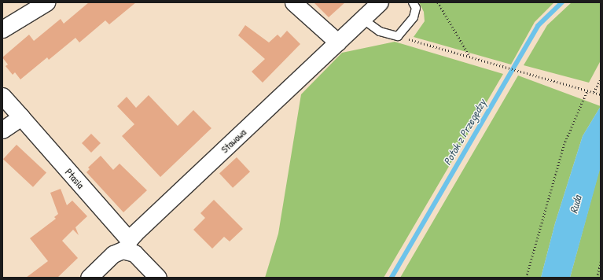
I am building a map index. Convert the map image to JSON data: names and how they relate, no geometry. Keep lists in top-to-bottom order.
{
  "streets": {
    "street": ["Stawowa", "Ptasia"]
  },
  "crossings": [
    ["Stawowa", "Ptasia"]
  ],
  "water": ["Potok z Przegędzy", "Ruda"]
}
